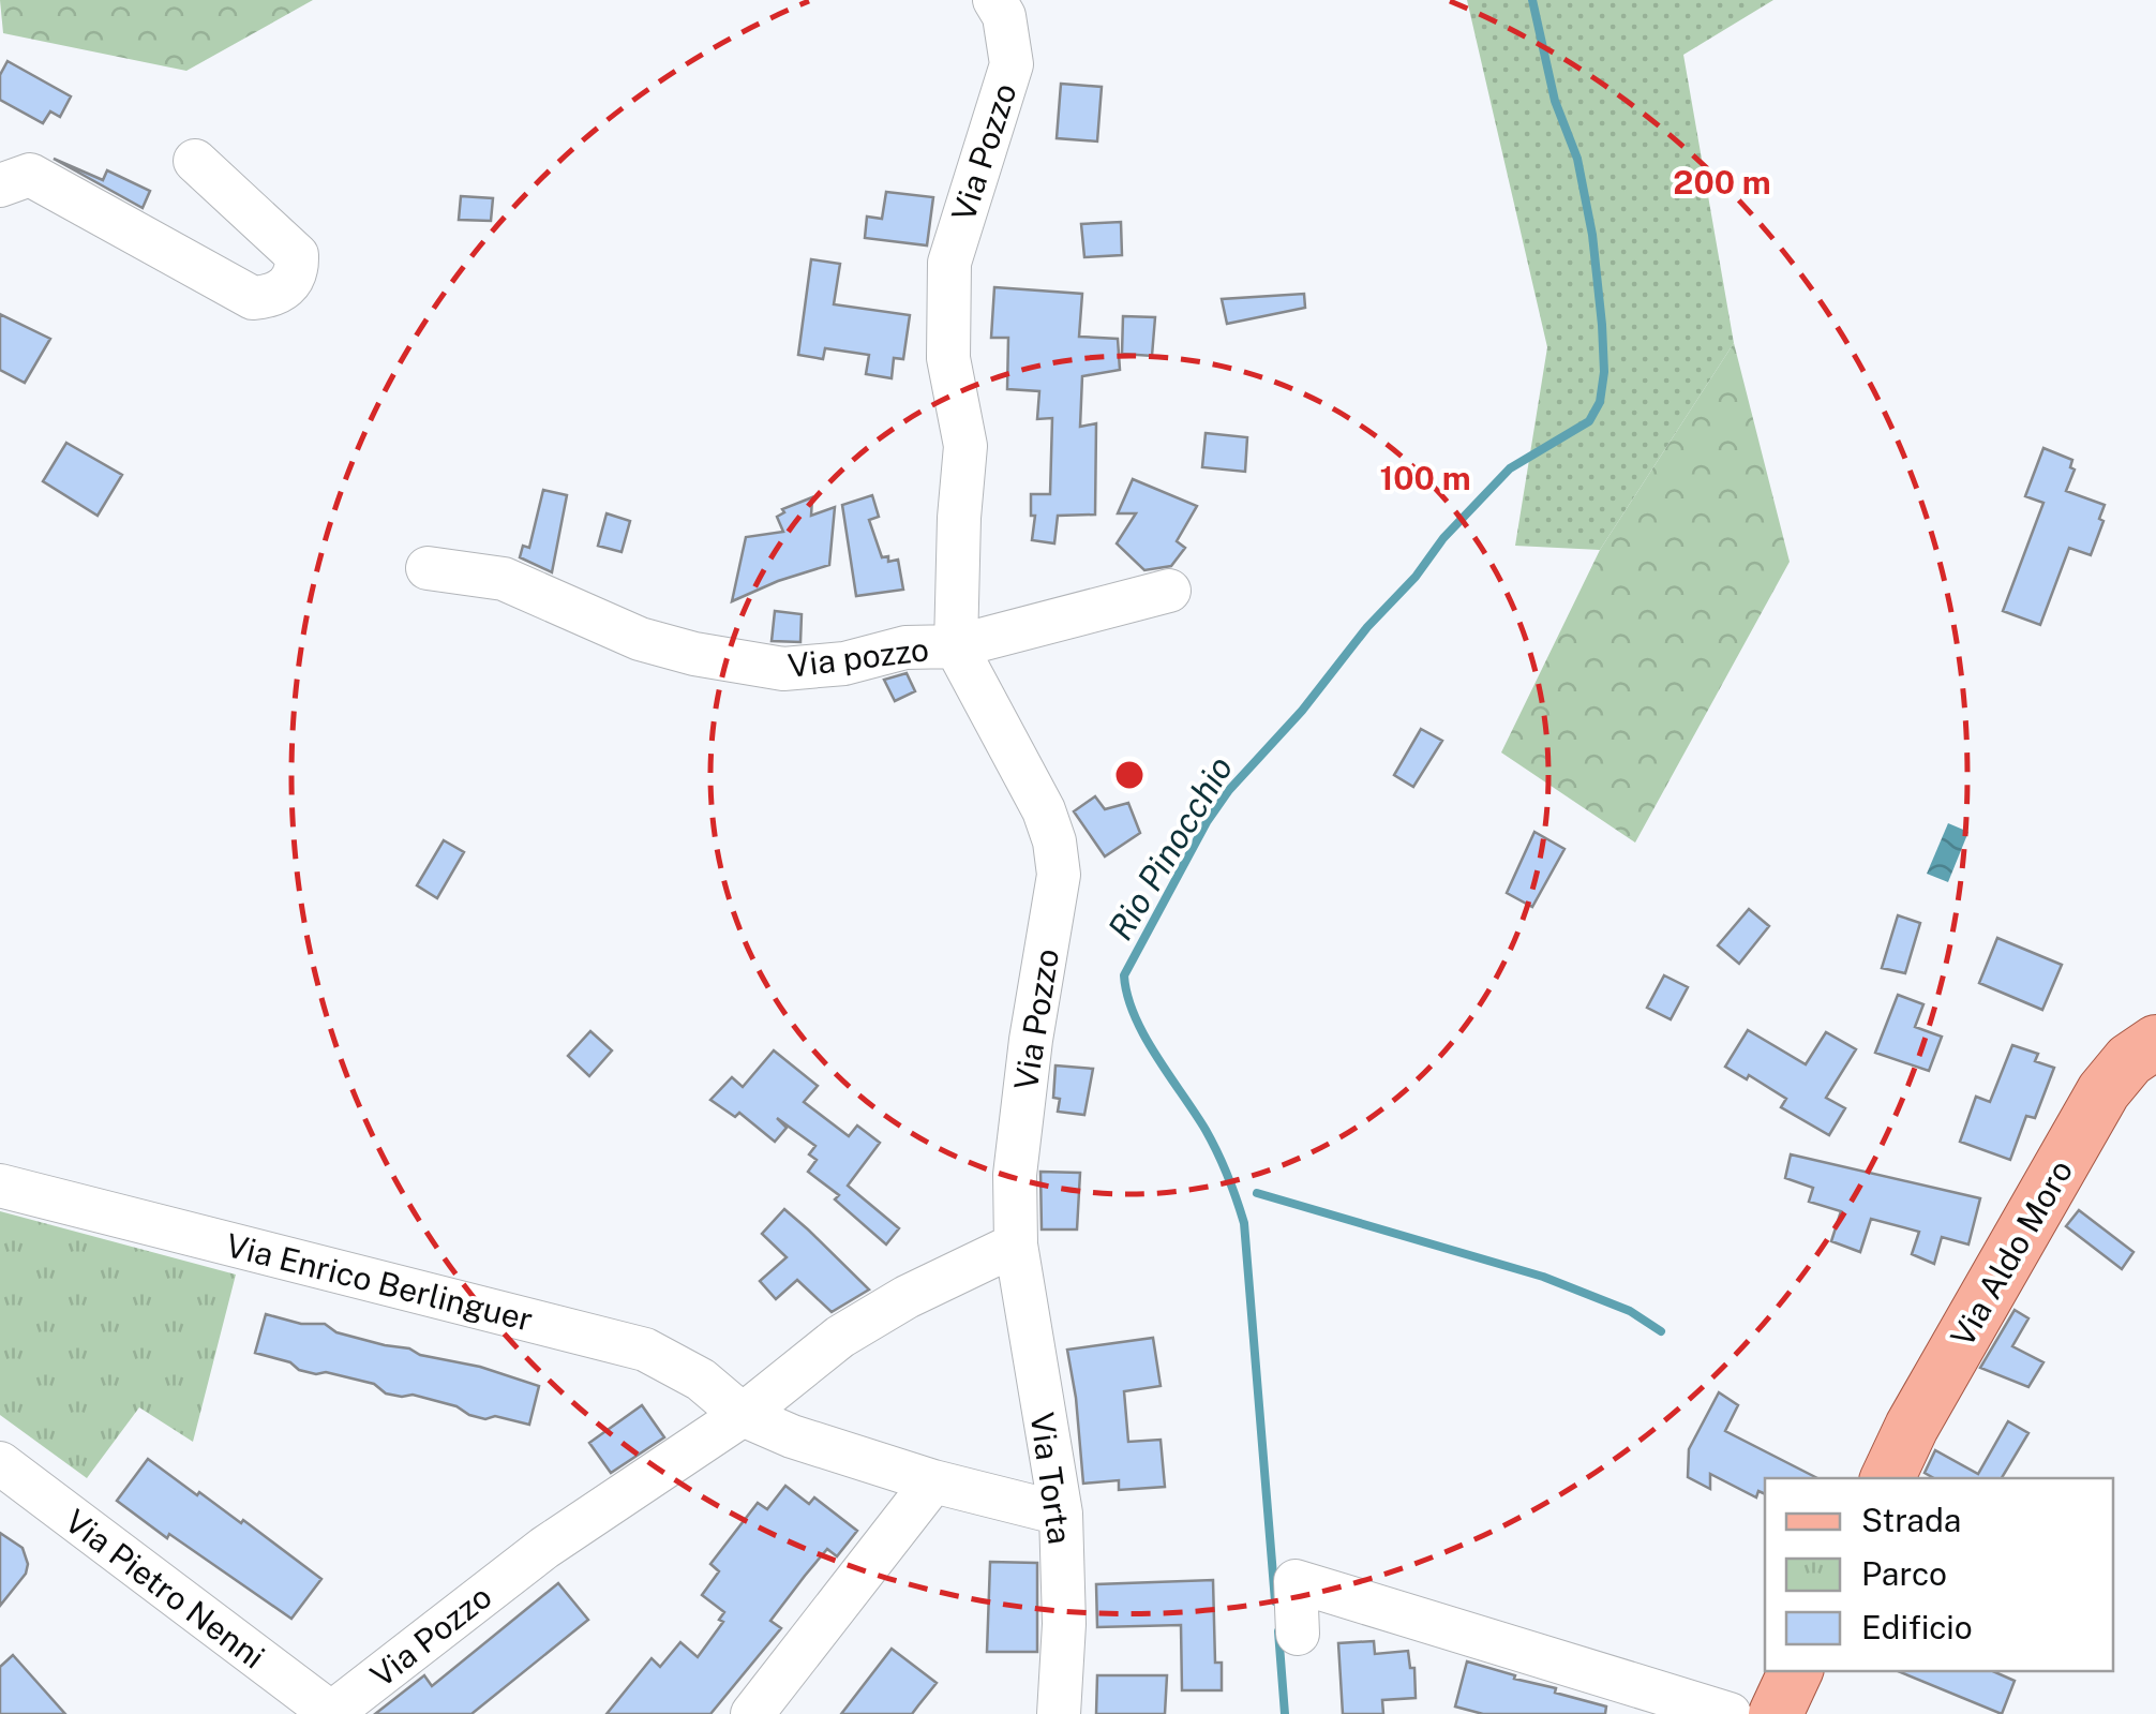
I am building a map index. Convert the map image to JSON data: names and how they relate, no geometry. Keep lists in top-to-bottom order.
{
  "streets": {
    "main road": ["Via Aldo Moro"],
    "street": [
      "Via Pozzo",
      "Via pozzo",
      "Via Enrico Berlinguer",
      "Via Torta",
      "Via Pietro Nenni"
    ]
  },
  "crossings": [
    ["Via Pozzo", "Via pozzo"],
    ["Via Pozzo", "Via Enrico Berlinguer"],
    ["Via Pozzo", "Via Torta"],
    ["Via Pozzo", "Via Pietro Nenni"],
    ["Via Enrico Berlinguer", "Via Torta"]
  ],
  "water": ["Rio Pinocchio"],
  "legend": ["Strada", "Parco", "Edificio"],
  "rings": ["200 m", "100 m"]
}
